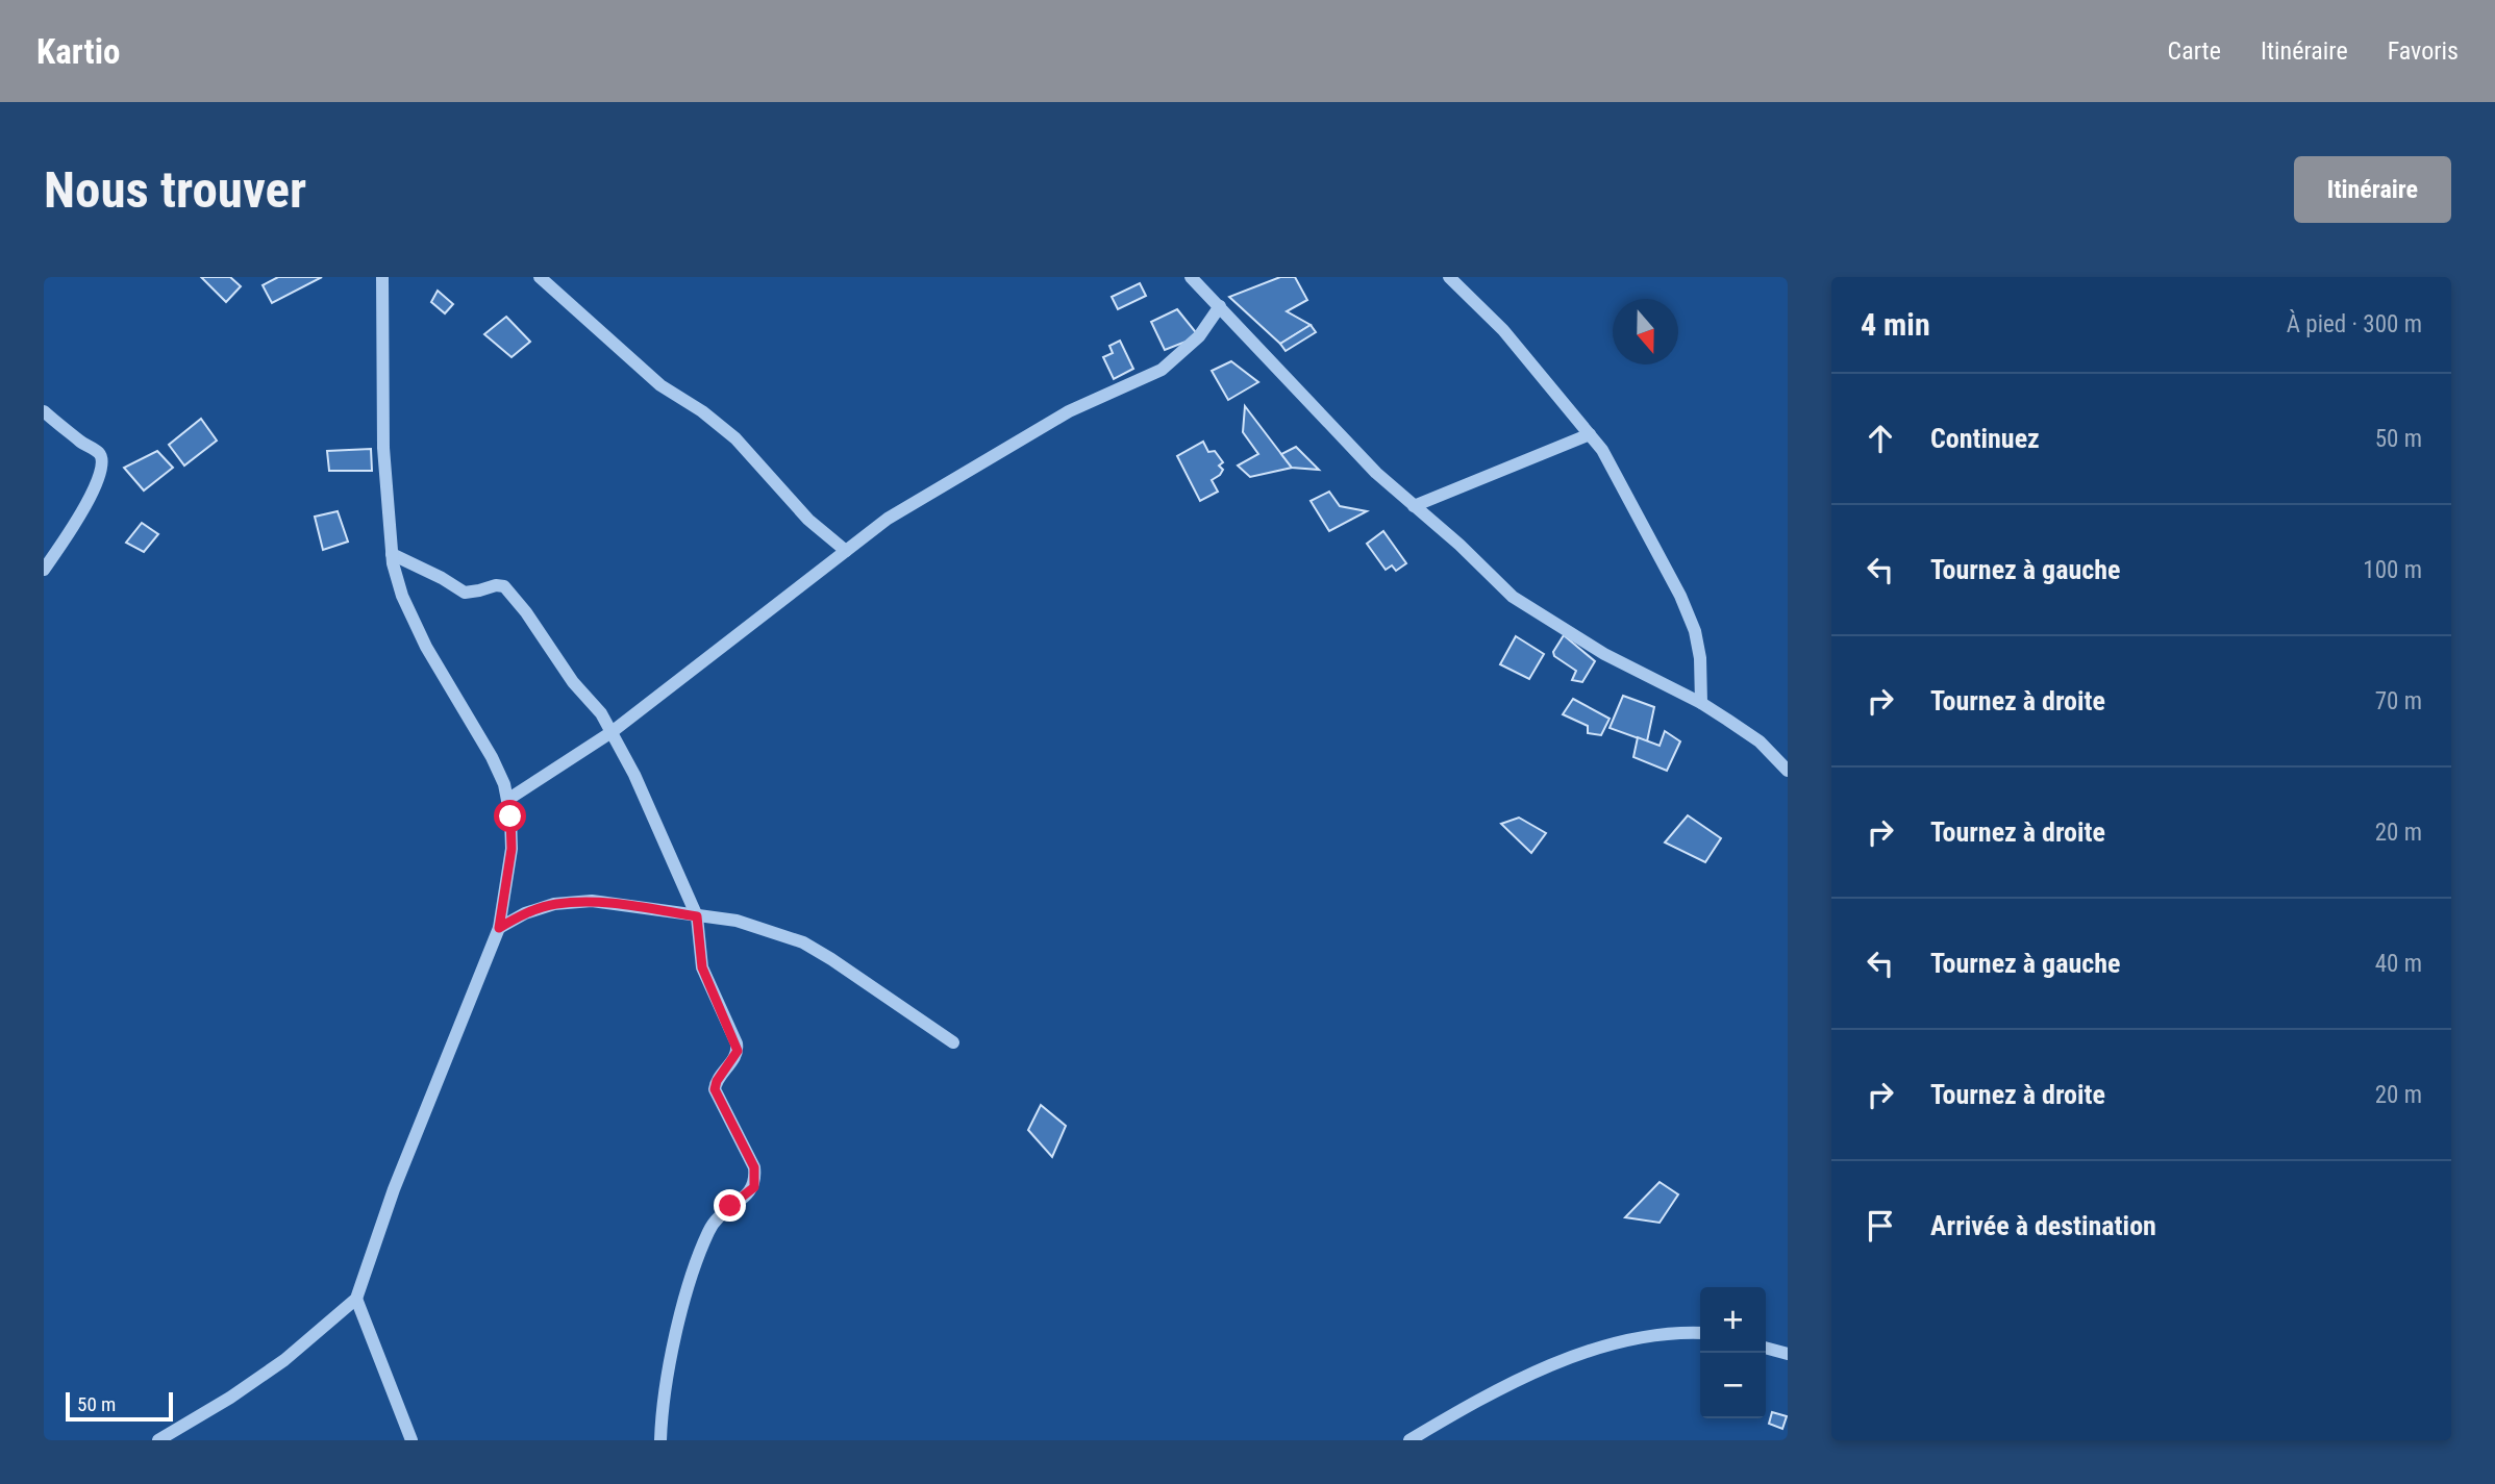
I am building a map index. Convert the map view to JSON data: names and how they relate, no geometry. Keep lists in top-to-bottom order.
{
  "scale_bar": "50 m",
  "north": "bottom",
  "page": {
    "header": "Kartio",
    "nav": ["Carte", "Itinéraire", "Favoris"],
    "buttons": "Itinéraire",
    "title": "Nous trouver",
    "heading": ["4 min", "À pied · 300 m"],
    "list": [
      ["Continuez", "50 m"],
      ["Tournez à gauche", "100 m"],
      ["Tournez à droite", "70 m"],
      ["Tournez à droite", "20 m"],
      ["Tournez à gauche", "40 m"],
      ["Tournez à droite", "20 m"],
      "Arrivée à destination"
    ],
    "map_buttons": ["+", "−"],
    "scale": "50 m"
  }
}
